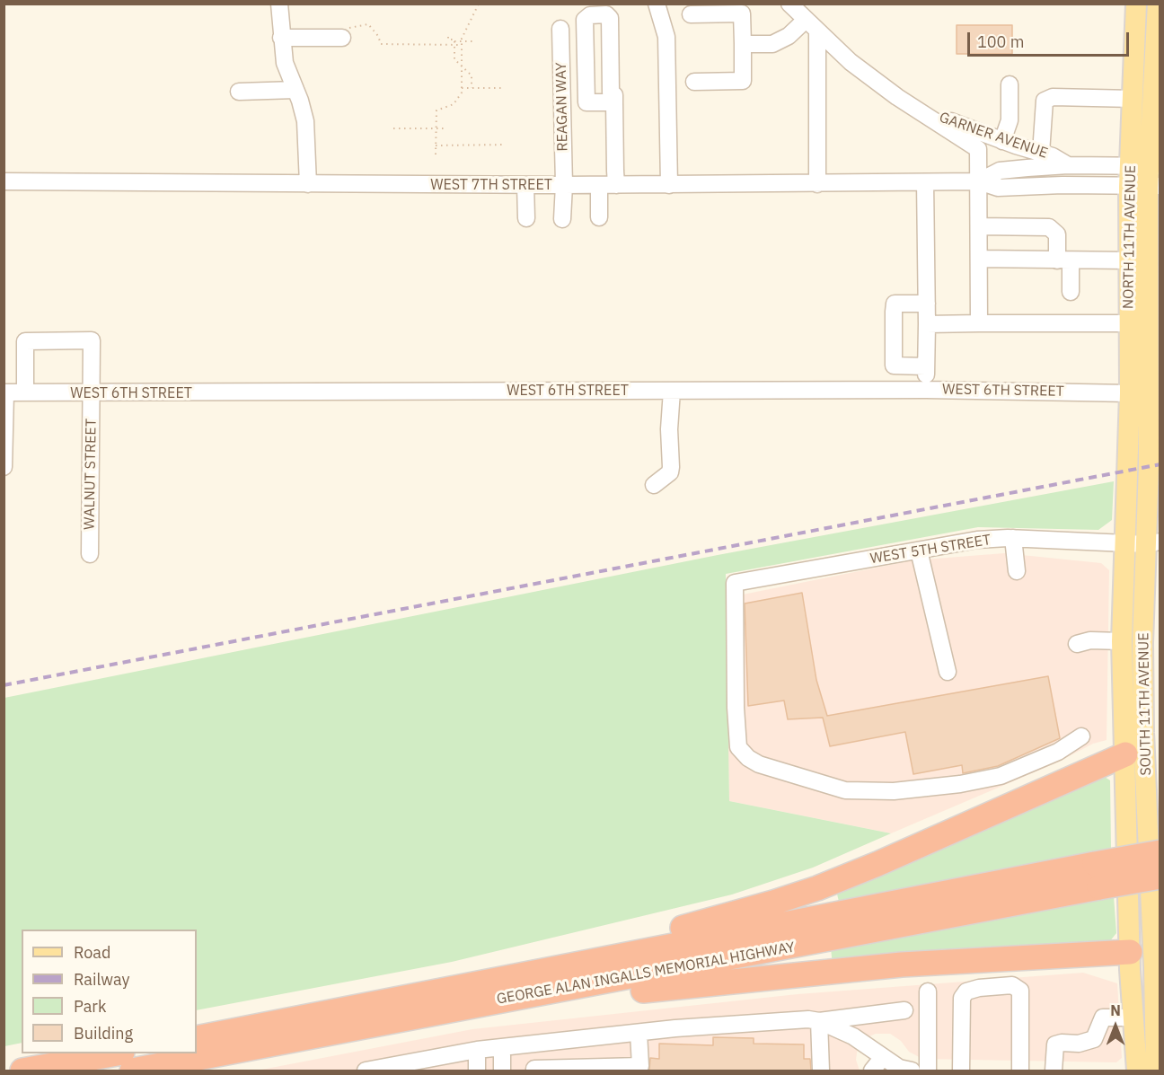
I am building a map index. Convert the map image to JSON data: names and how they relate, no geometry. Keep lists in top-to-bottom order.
{
  "streets": {
    "highway": ["GEORGE ALAN INGALLS MEMORIAL HIGHWAY"],
    "main road": ["NORTH 11TH AVENUE", "SOUTH 11TH AVENUE"],
    "street": [
      "REAGAN WAY",
      "GARNER AVENUE",
      "WEST 7TH STREET",
      "WEST 6TH STREET",
      "WALNUT STREET",
      "WEST 5TH STREET"
    ]
  },
  "crossings": [
    ["REAGAN WAY", "WEST 7TH STREET"],
    ["GARNER AVENUE", "WEST 7TH STREET"],
    ["WEST 7TH STREET", "NORTH 11TH AVENUE"],
    ["NORTH 11TH AVENUE", "WEST 6TH STREET"],
    ["NORTH 11TH AVENUE", "SOUTH 11TH AVENUE"],
    ["WEST 6TH STREET", "WALNUT STREET"],
    ["WEST 5TH STREET", "SOUTH 11TH AVENUE"]
  ],
  "legend": [
    "Road",
    "Railway",
    "Park",
    "Building"
  ],
  "scale_bar": "100 m",
  "north": "top"
}
